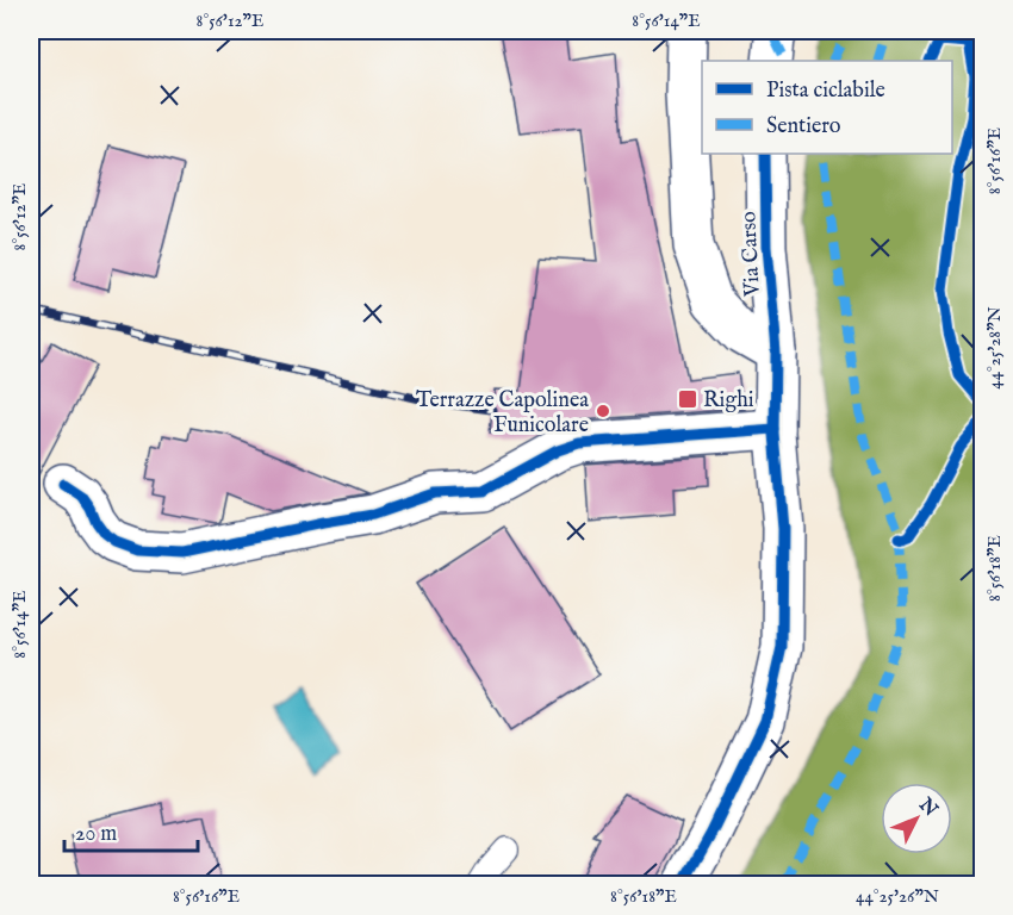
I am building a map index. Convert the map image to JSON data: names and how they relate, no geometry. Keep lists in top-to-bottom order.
{
  "streets": {
    "street": ["Via Carso"]
  },
  "places": {
    "transit": ["Righi"],
    "other": ["Terrazze Capolinea Funicolare"]
  },
  "legend": ["Pista ciclabile", "Sentiero"],
  "scale_bar": "20 m",
  "north": "top right",
  "coordinates": [
    "8°56'12\"E",
    "8°56'14\"E",
    "8°56'16\"E",
    "44°25'28\"N",
    "8°56'18\"E",
    "44°25'26\"N"
  ]
}
